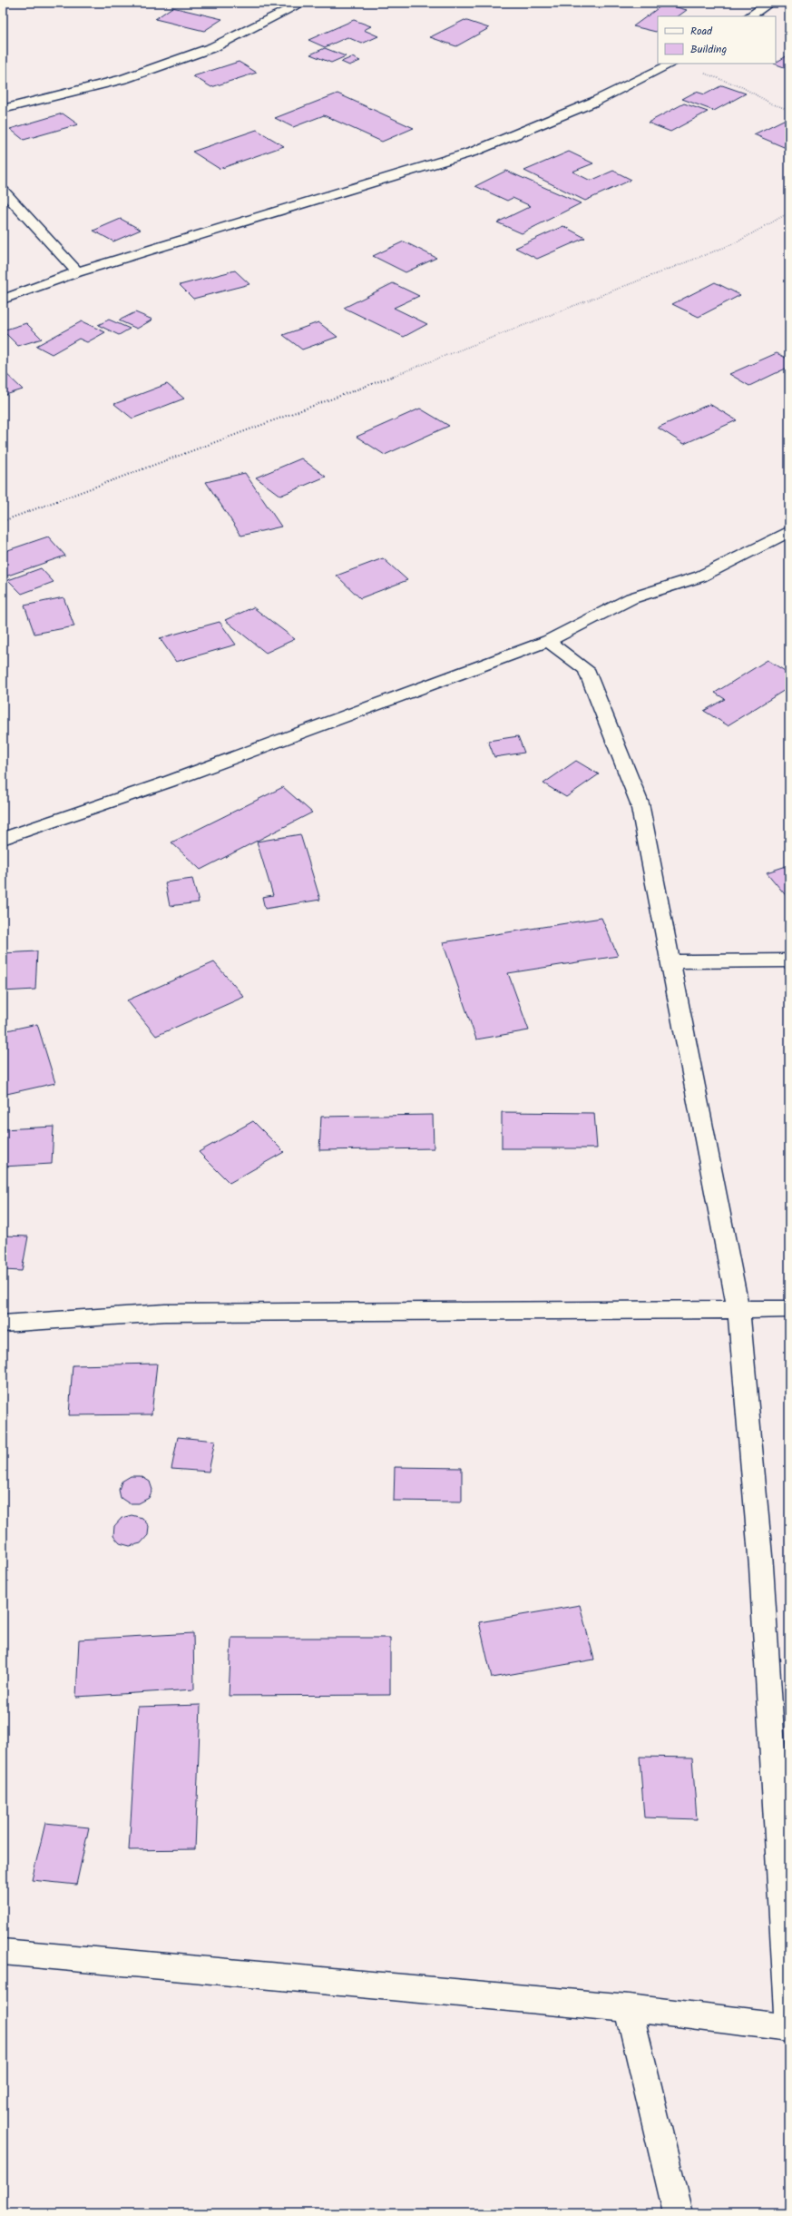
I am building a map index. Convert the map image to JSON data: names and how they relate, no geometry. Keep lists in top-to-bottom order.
{
  "legend": ["Road", "Building"]
}
